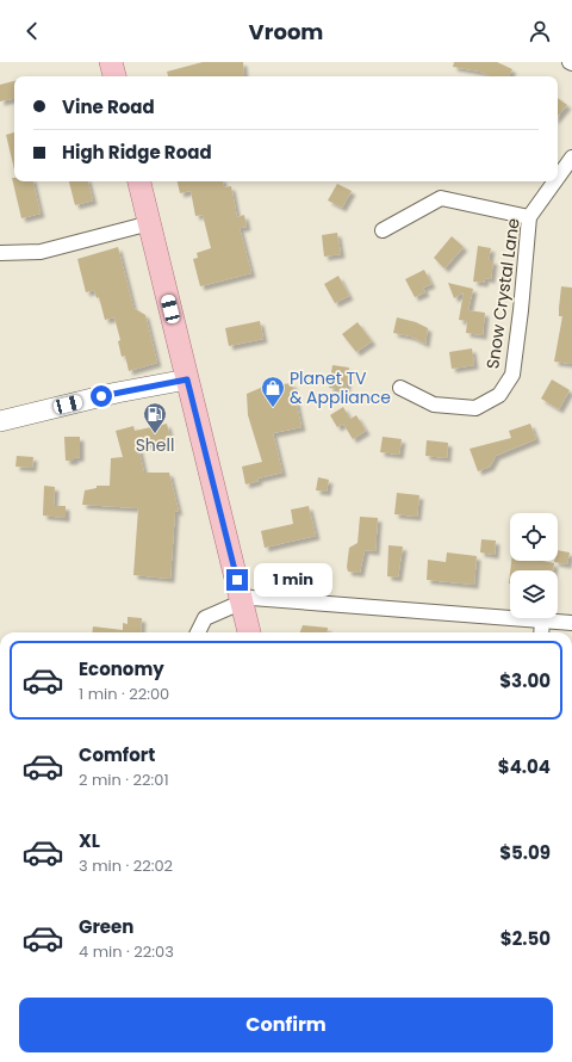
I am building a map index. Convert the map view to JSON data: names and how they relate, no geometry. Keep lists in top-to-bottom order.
{
  "streets": {
    "street": ["Snow Crystal Lane"]
  },
  "places": {
    "shop": ["Planet TV & Appliance"],
    "fuel station": ["Shell"]
  },
  "page": {
    "header": "Vroom",
    "banner": ["Vine Road", "High Ridge Road"],
    "bubble": "1 min",
    "list": [
      {
        "name": "Economy",
        "note": "1 min · 22:00",
        "value": "$3.00"
      },
      {
        "name": "Comfort",
        "note": "2 min · 22:01",
        "value": "$4.04"
      },
      {
        "name": "XL",
        "note": "3 min · 22:02",
        "value": "$5.09"
      },
      {
        "name": "Green",
        "note": "4 min · 22:03",
        "value": "$2.50"
      }
    ],
    "buttons": "Confirm"
  }
}
